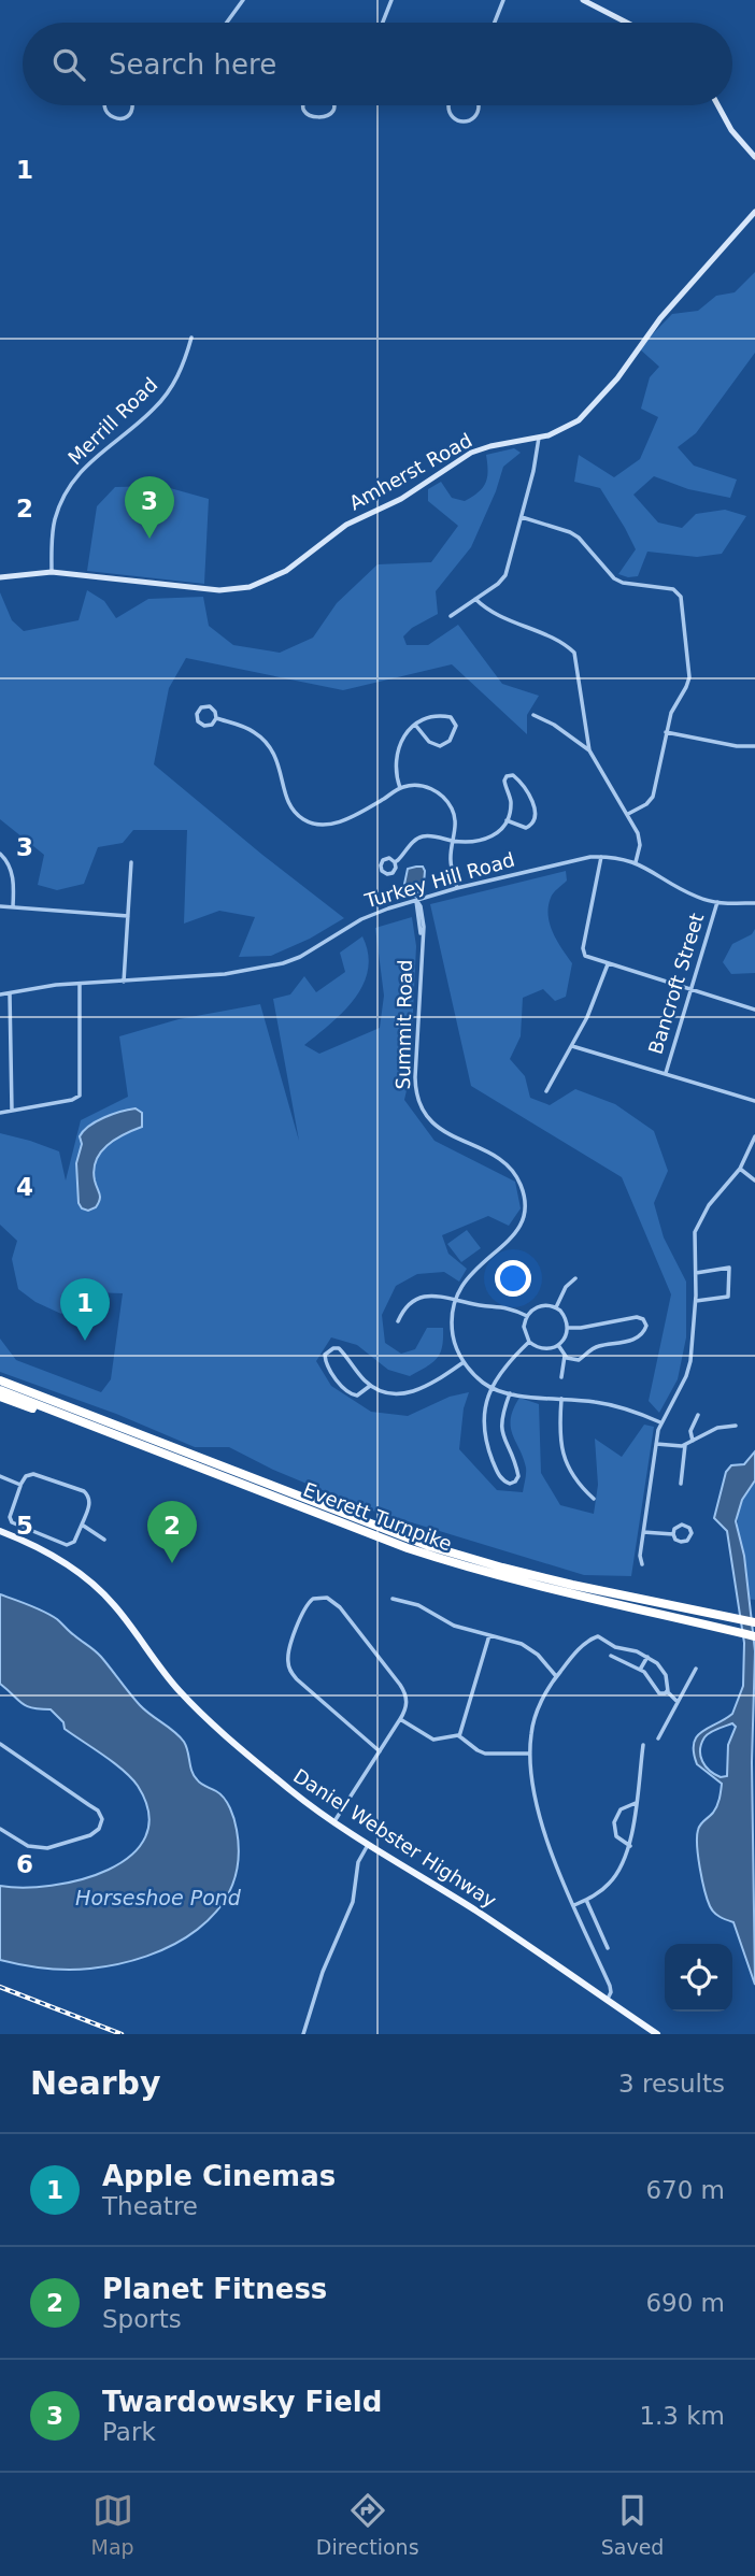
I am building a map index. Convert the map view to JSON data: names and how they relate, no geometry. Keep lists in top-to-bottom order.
{
  "streets": {
    "highway": ["Everett Turnpike"],
    "main road": ["Daniel Webster Highway"],
    "street": [
      "Merrill Road",
      "Amherst Road",
      "Turkey Hill Road",
      "Bancroft Street",
      "Summit Road"
    ]
  },
  "crossings": [
    ["Merrill Road", "Amherst Road"],
    ["Turkey Hill Road", "Bancroft Street"],
    ["Turkey Hill Road", "Summit Road"]
  ],
  "water": ["Horseshoe Pond"],
  "page": {
    "search": "Search here",
    "pins": ["3", "1", "2"],
    "heading": ["Nearby", "3 results"],
    "list": [
      {
        "mark": "1",
        "name": "Apple Cinemas",
        "note": "Theatre",
        "value": "670 m"
      },
      {
        "mark": "2",
        "name": "Planet Fitness",
        "note": "Sports",
        "value": "690 m"
      },
      {
        "mark": "3",
        "name": "Twardowsky Field",
        "note": "Park",
        "value": "1.3 km"
      }
    ],
    "nav": ["Map", "Directions", "Saved"]
  },
  "grid": {
    "rows": [
      "1",
      "2",
      "3",
      "4",
      "5",
      "6"
    ]
  }
}
